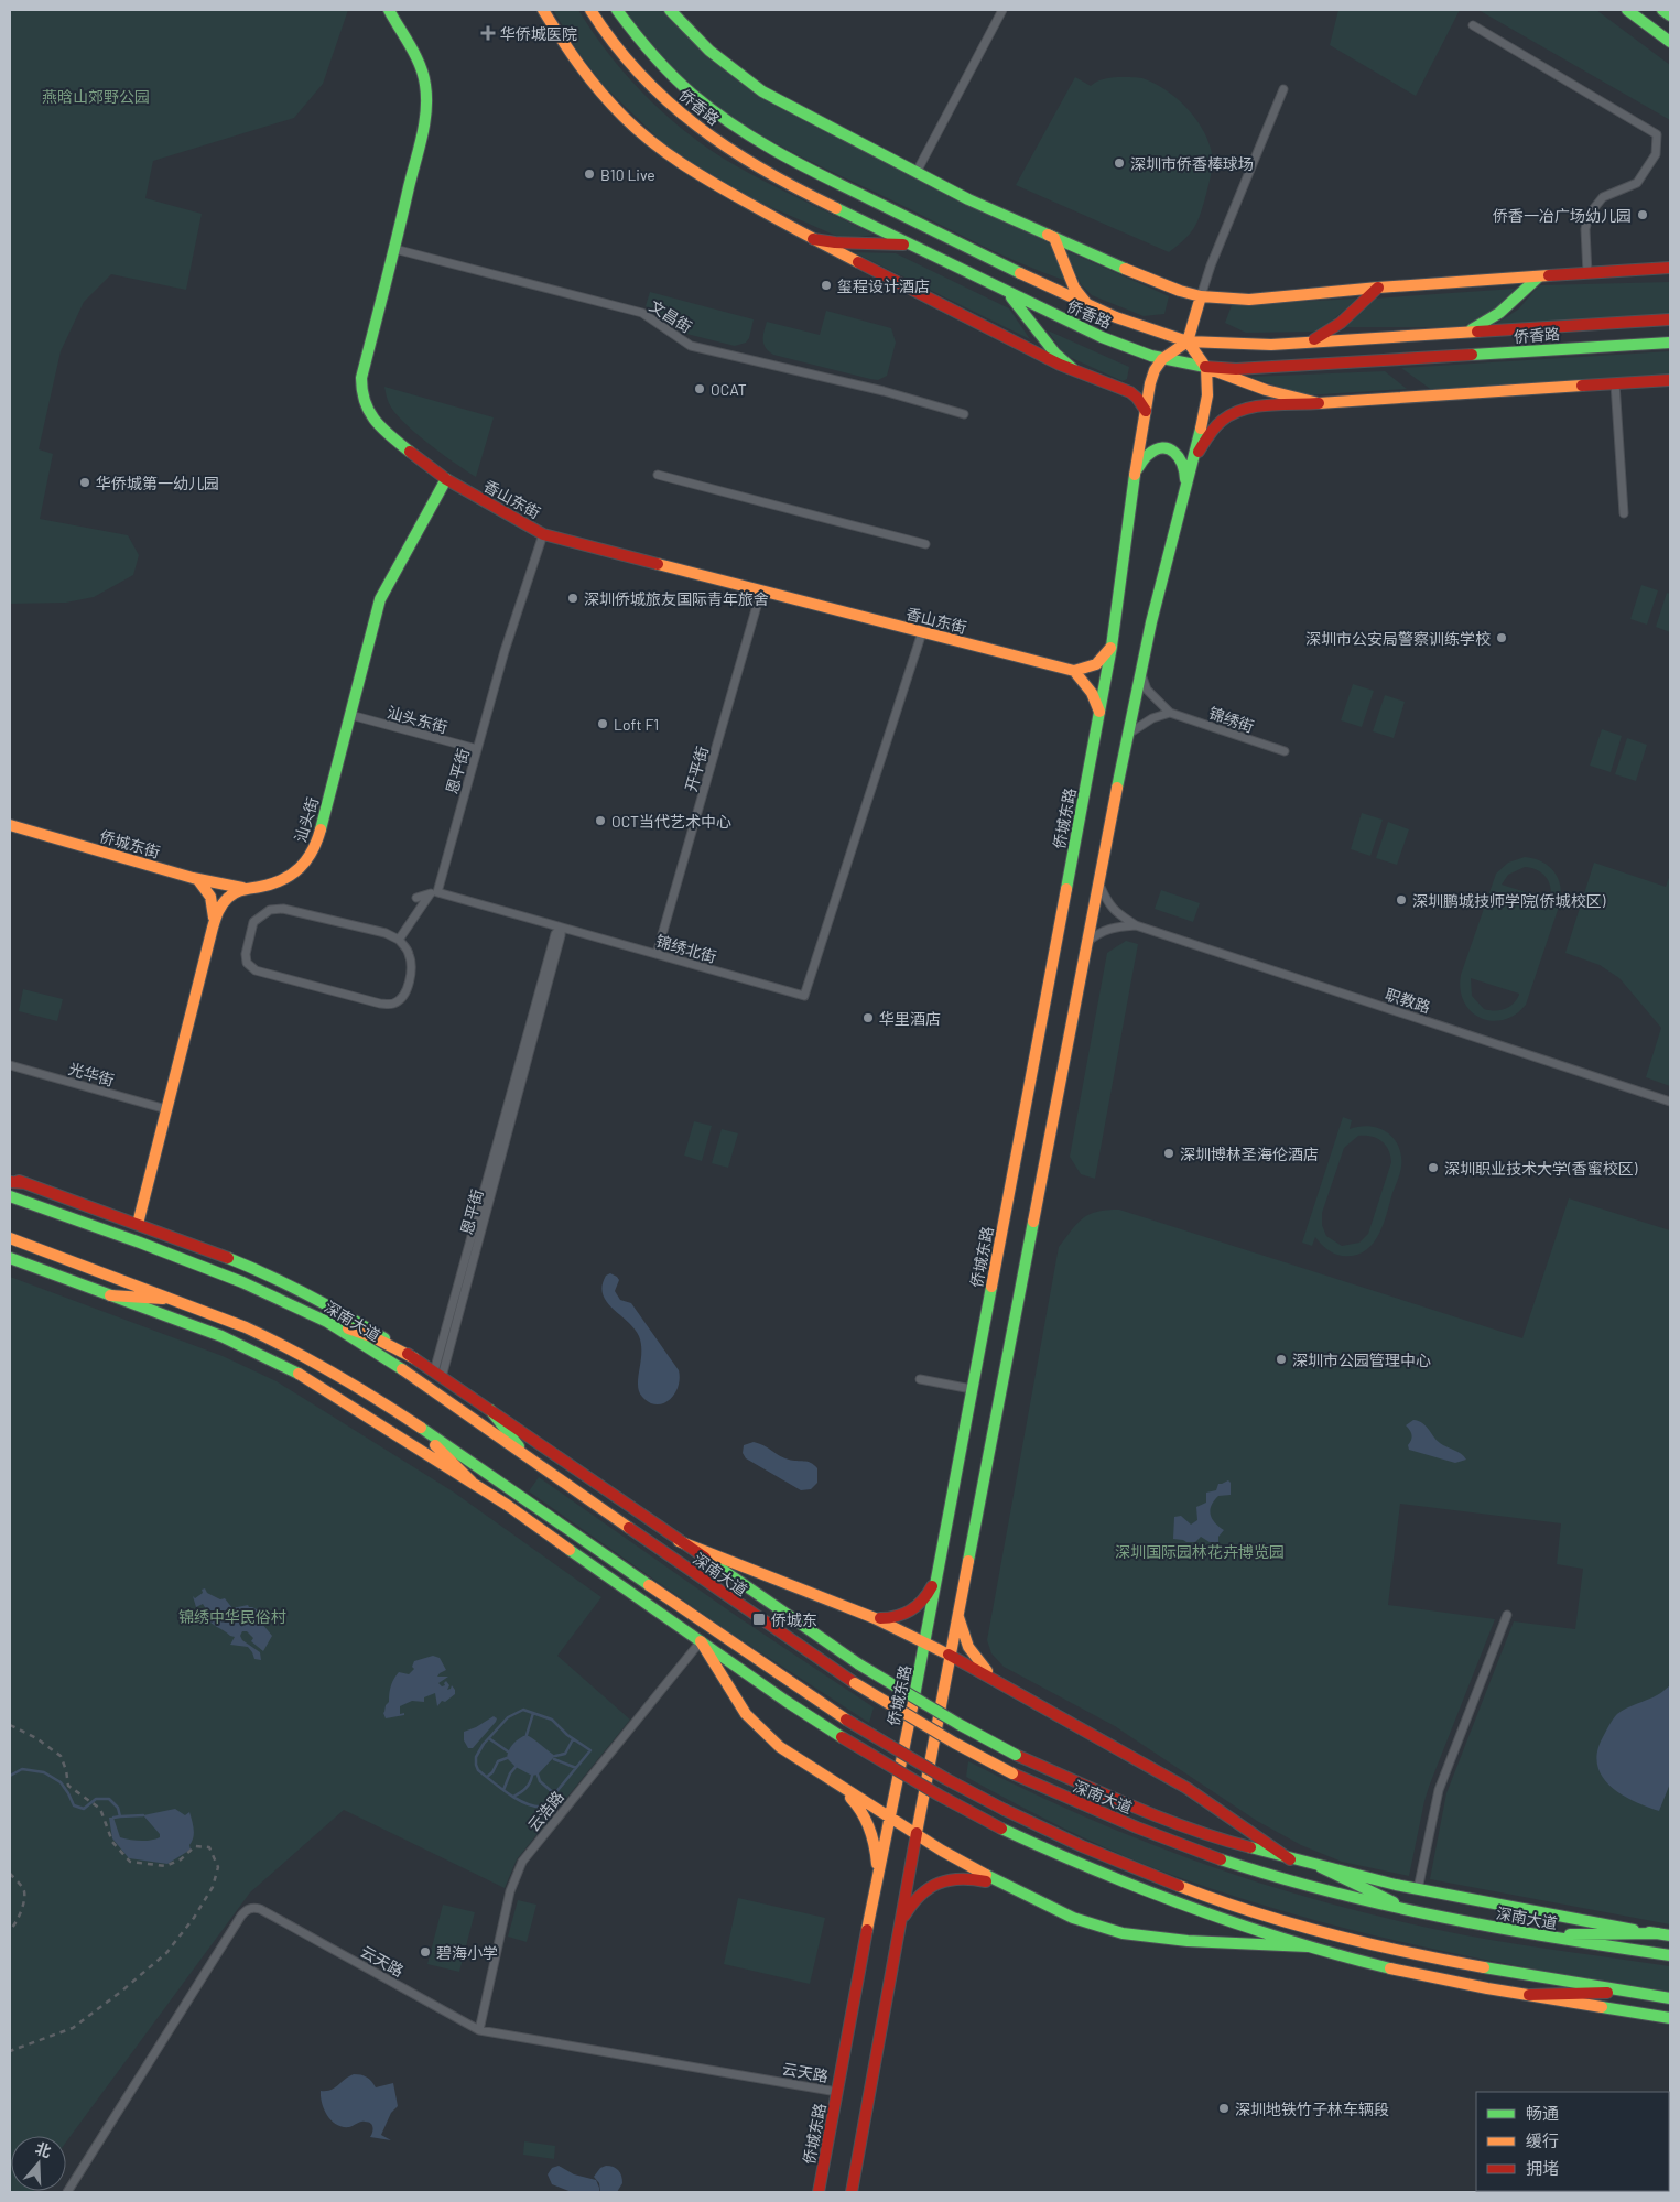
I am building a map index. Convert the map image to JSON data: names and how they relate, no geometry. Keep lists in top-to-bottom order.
{
  "streets": {
    "main road": [
      "侨香路",
      "香山东街",
      "侨城东路",
      "汕头街",
      "侨城东街",
      "深南大道"
    ],
    "street": [
      "文昌街",
      "汕头东街",
      "锦绣街",
      "开平街",
      "恩平街",
      "锦绣北街",
      "职教路",
      "光华街",
      "云浩路",
      "云天路"
    ]
  },
  "crossings": [
    ["侨香路", "侨城东路"],
    ["文昌街", "香山东街"],
    ["香山东街", "开平街"],
    ["香山东街", "恩平街"],
    ["香山东街", "汕头街"],
    ["香山东街", "锦绣北街"],
    ["汕头东街", "恩平街"],
    ["汕头东街", "汕头街"],
    ["开平街", "锦绣北街"],
    ["恩平街", "锦绣北街"],
    ["侨城东路", "云天路"],
    ["汕头街", "侨城东街"],
    ["汕头街", "光华街"],
    ["云浩路", "云天路"]
  ],
  "parks": ["燕晗山郊野公园", "深圳国际园林花卉博览园", "锦绣中华民俗村"],
  "places": {
    "health": ["华侨城医院"],
    "other": [
      "深圳市侨香棒球场",
      "B10 Live",
      "侨香一冶广场幼儿园",
      "玺程设计酒店",
      "OCAT",
      "华侨城第一幼儿园",
      "深圳侨城旅友国际青年旅舍",
      "深圳市公安局警察训练学校",
      "Loft F1",
      "OCT当代艺术中心",
      "深圳鹏城技师学院(侨城校区)",
      "华里酒店",
      "深圳博林圣海伦酒店",
      "深圳职业技术大学(香蜜校区)",
      "深圳市公园管理中心",
      "碧海小学",
      "深圳地铁竹子林车辆段"
    ],
    "transit": ["侨城东"]
  },
  "legend": ["畅通", "缓行", "拥堵"],
  "north": "top"
}
